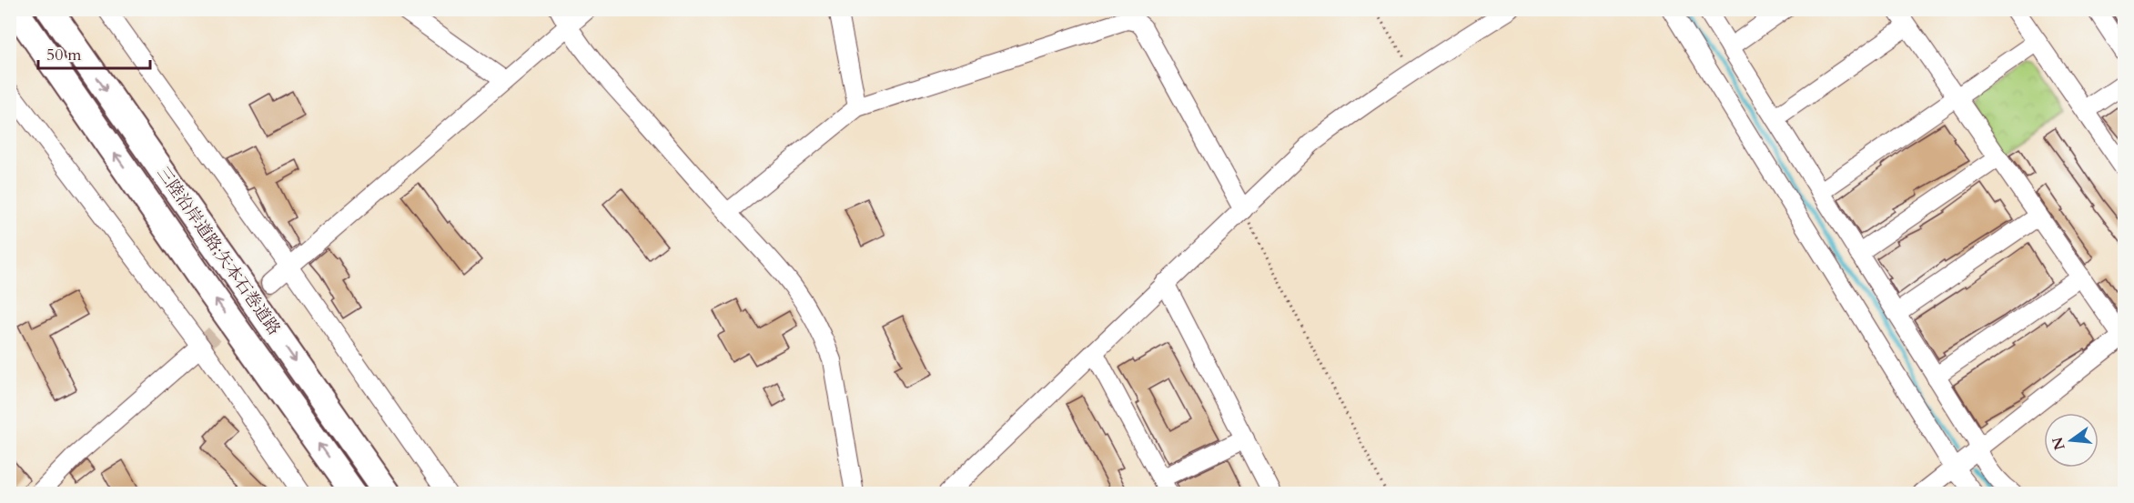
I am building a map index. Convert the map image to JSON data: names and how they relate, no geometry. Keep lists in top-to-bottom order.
{
  "streets": {
    "highway": ["三陸沿岸道路;矢本石巻道路"]
  },
  "scale_bar": "50 m",
  "north": "left"
}
